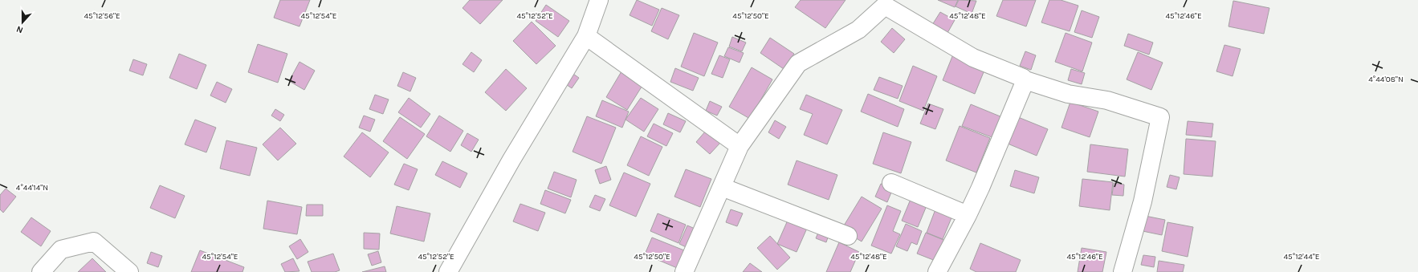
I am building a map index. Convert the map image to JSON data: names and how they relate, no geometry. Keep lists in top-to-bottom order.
{
  "north": "bottom",
  "coordinates": [
    "45°12'48\"E",
    "45°12'52\"E",
    "45°12'56\"E",
    "45°12'54\"E",
    "45°12'50\"E",
    "45°12'46\"E",
    "4°44'08\"N",
    "4°44'14\"N",
    "45°12'44\"E"
  ]
}
